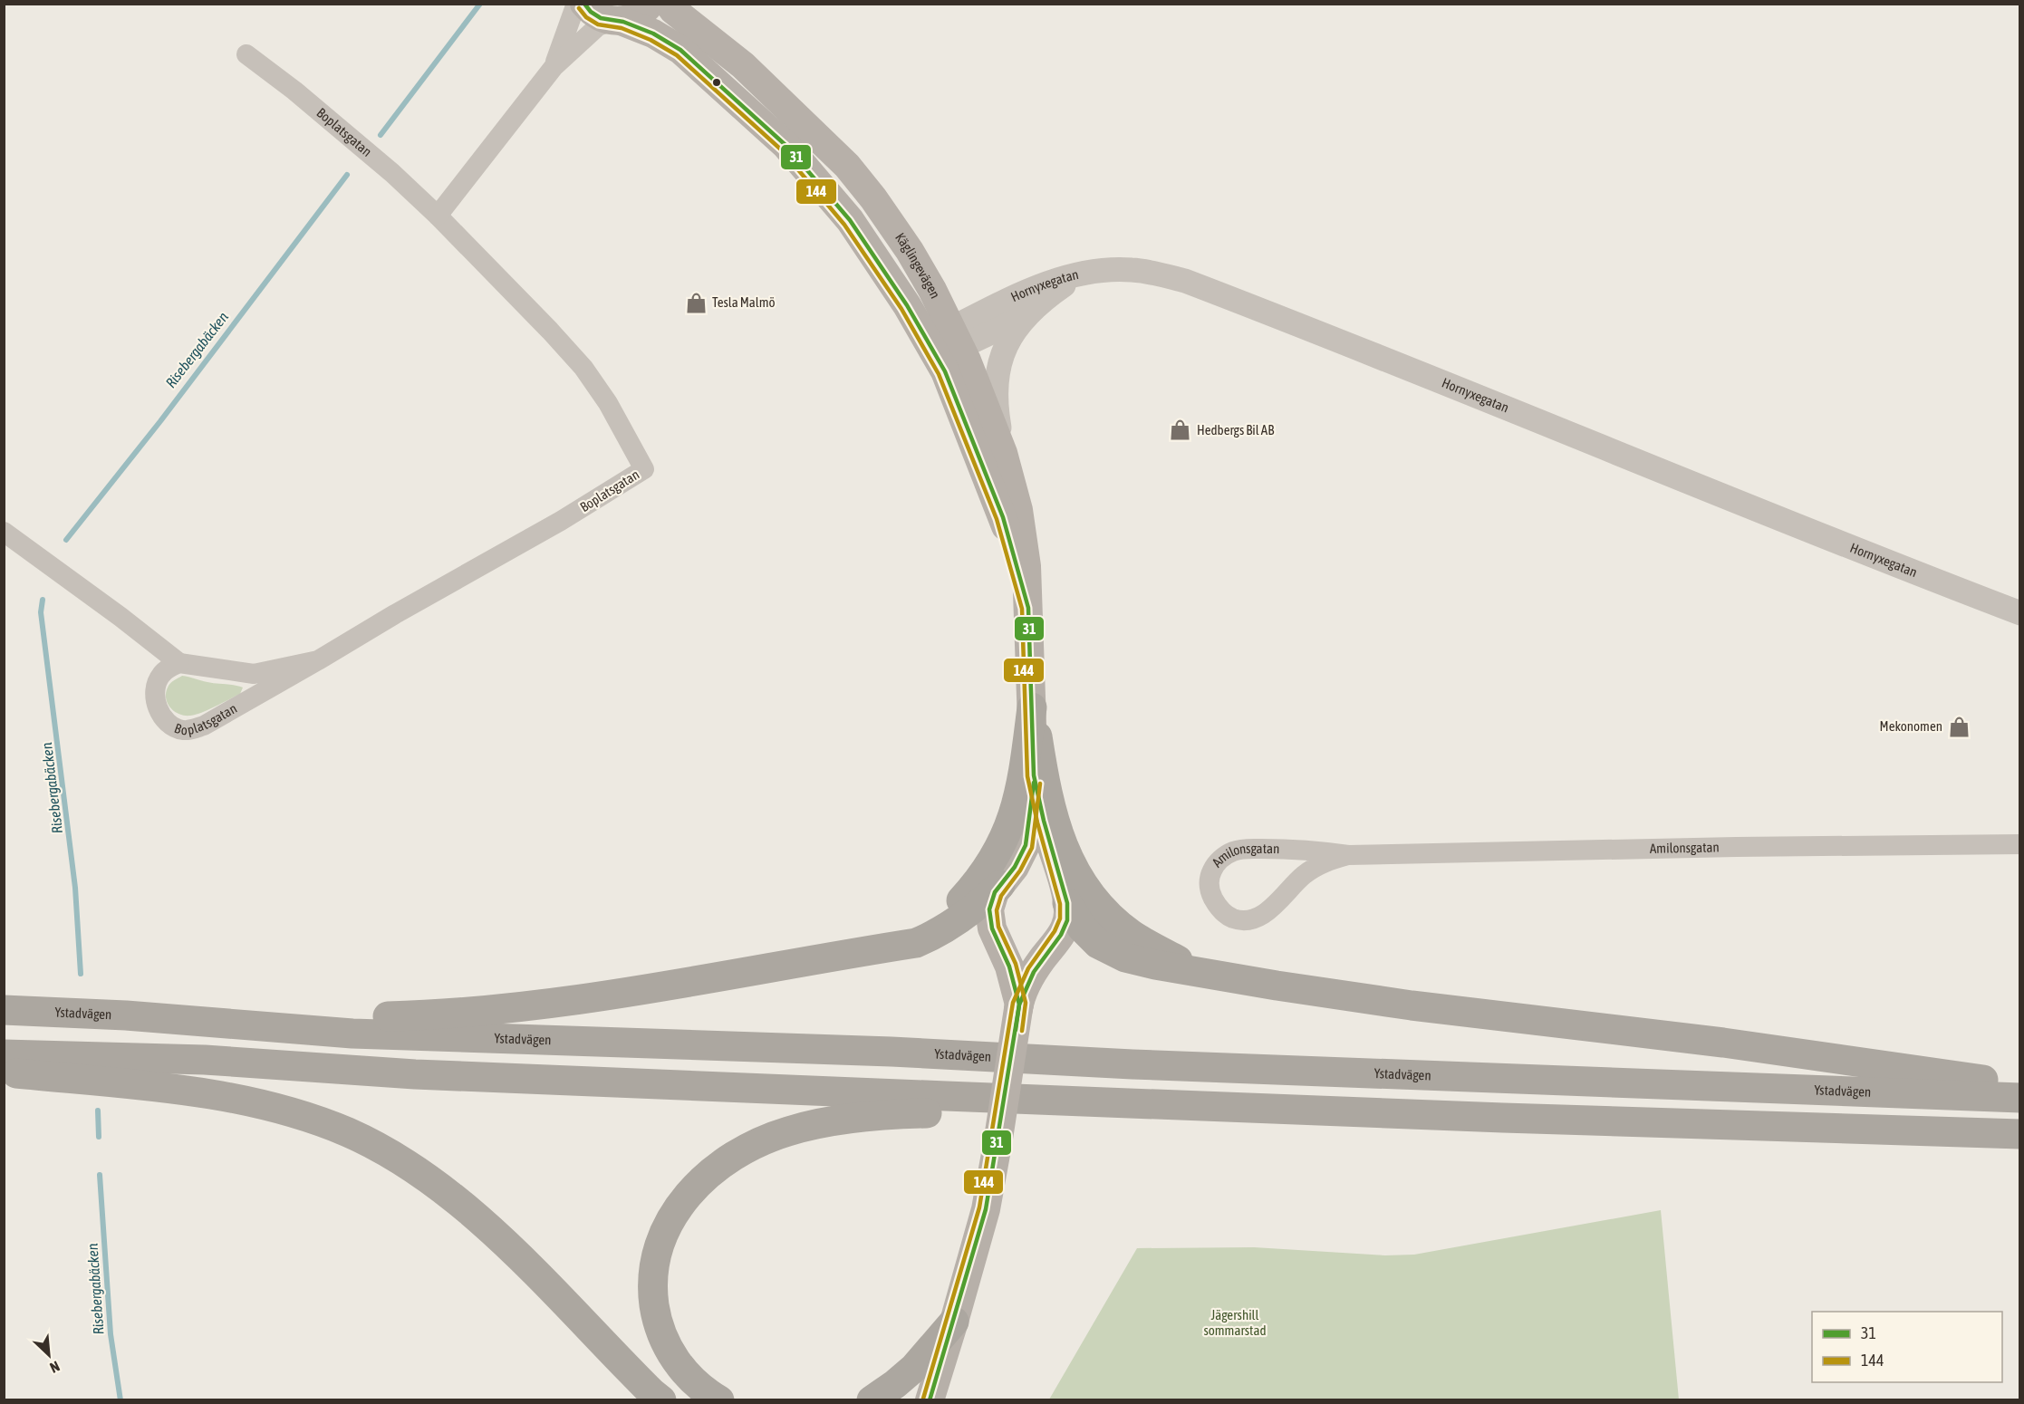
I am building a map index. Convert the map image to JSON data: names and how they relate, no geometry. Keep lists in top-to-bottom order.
{
  "streets": {
    "highway": ["Ystadvägen"],
    "main road": ["Käglingevägen"],
    "street": ["Boplatsgatan", "Hornyxegatan", "Amilonsgatan"]
  },
  "crossings": [
    ["Käglingevägen", "Hornyxegatan"]
  ],
  "water": ["Risebergabäcken"],
  "parks": ["Jägershill sommarstad"],
  "places": {
    "shop": ["Tesla Malmö", "Hedbergs Bil AB", "Mekonomen"]
  },
  "lines": ["transit line 31", "transit line 144"],
  "legend": ["31", "144"],
  "north": "bottom right"
}
